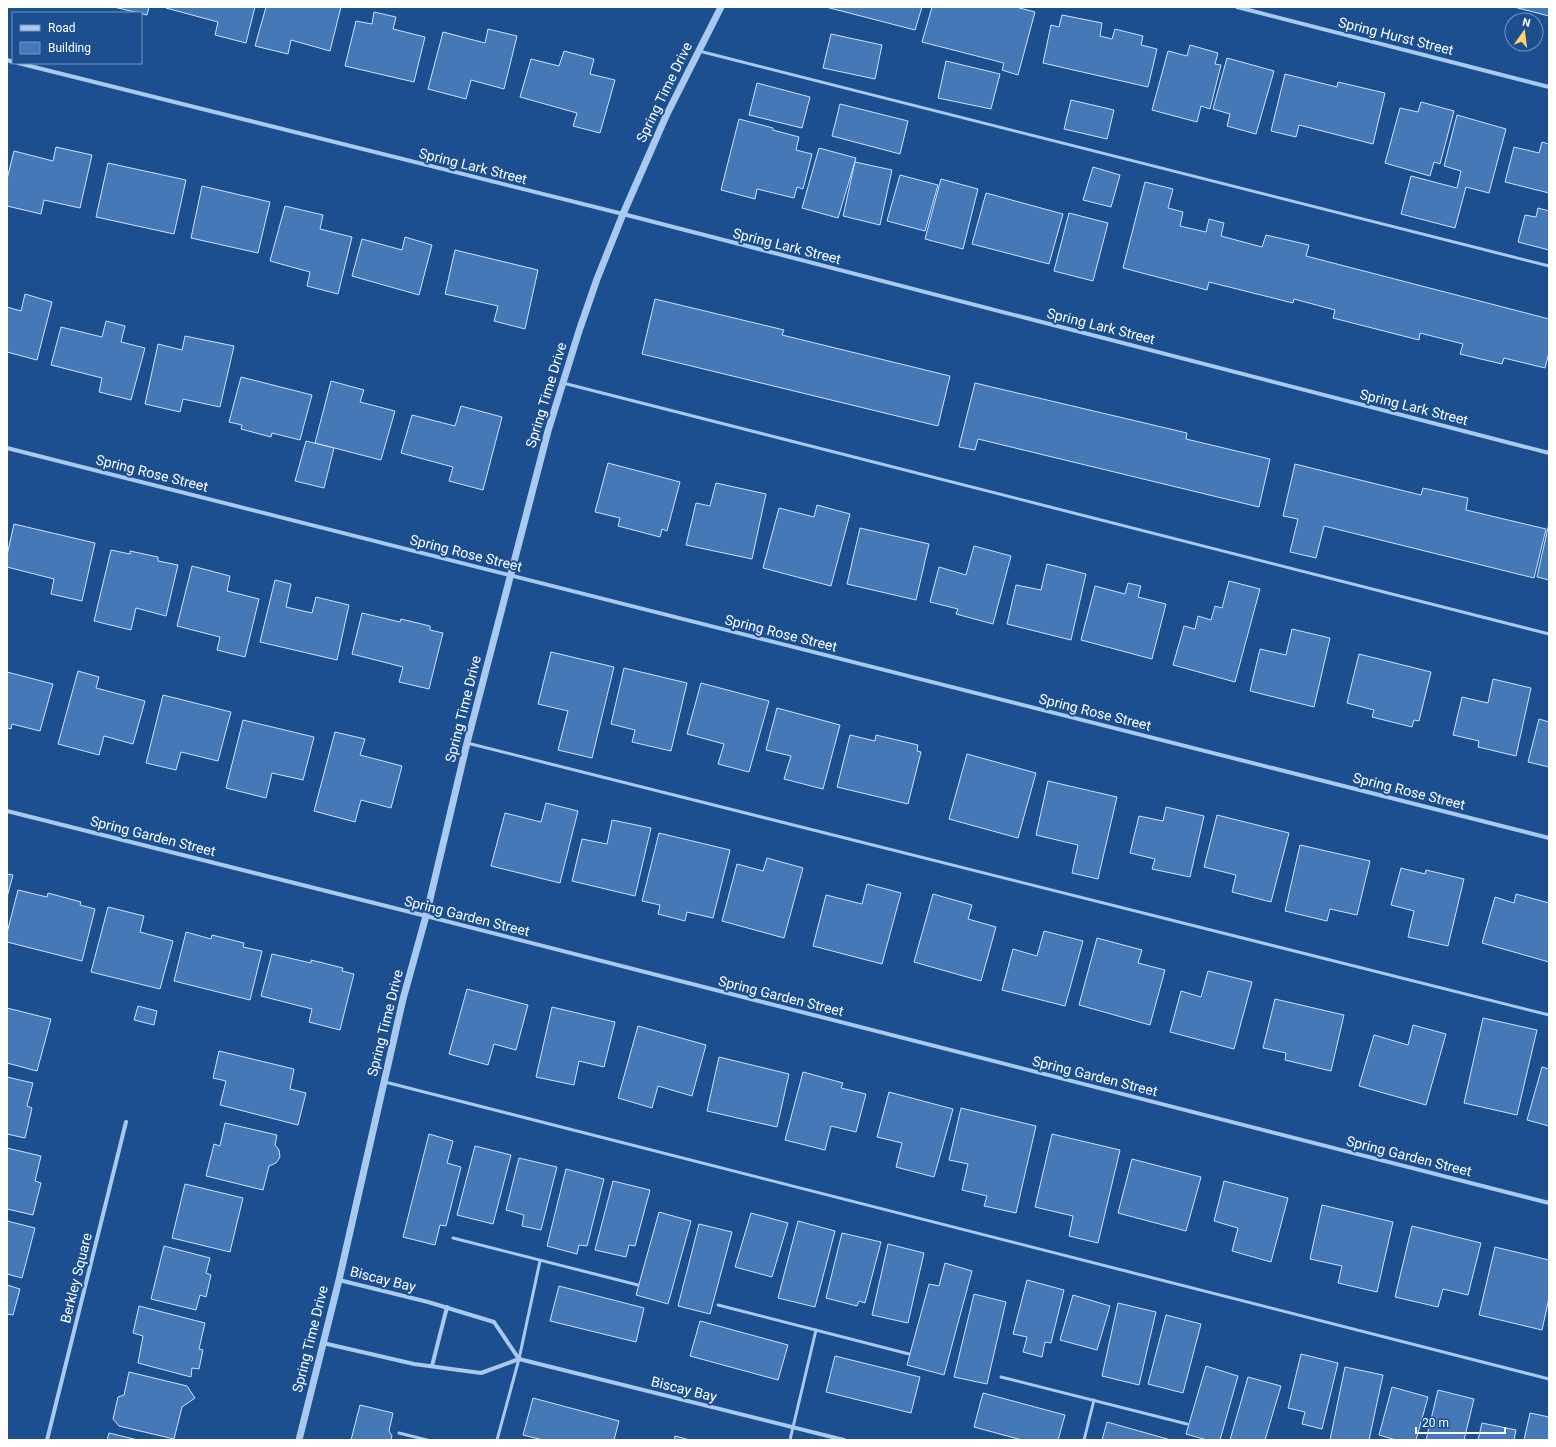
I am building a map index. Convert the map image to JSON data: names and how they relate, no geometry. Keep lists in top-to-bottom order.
{
  "streets": {
    "street": [
      "Spring Hurst Street",
      "Spring Time Drive",
      "Spring Lark Street",
      "Spring Rose Street",
      "Spring Garden Street",
      "Berkley Square",
      "Biscay Bay"
    ]
  },
  "crossings": [
    ["Spring Time Drive", "Spring Lark Street"],
    ["Spring Time Drive", "Spring Rose Street"],
    ["Spring Time Drive", "Spring Garden Street"],
    ["Spring Time Drive", "Biscay Bay"]
  ],
  "legend": ["Road", "Building"],
  "scale_bar": "20 m",
  "north": "top"
}
